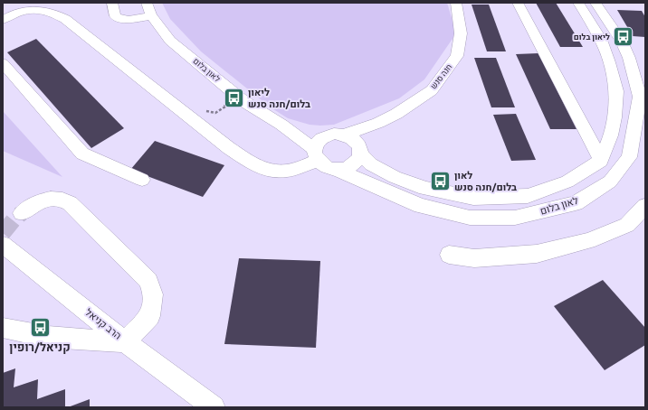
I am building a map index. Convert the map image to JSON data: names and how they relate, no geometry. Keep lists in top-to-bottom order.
{
  "streets": {
    "street": ["לאון בלום", "חנה סנש", "הרב קניאל"]
  },
  "crossings": [
    ["לאון בלום", "חנה סנש"]
  ],
  "places": {
    "bus stop": [
      "ליאון בלום",
      "ליאון בלום/חנה סנש",
      "לאון בלום/חנה סנש",
      "קניאל/רופין"
    ]
  }
}
